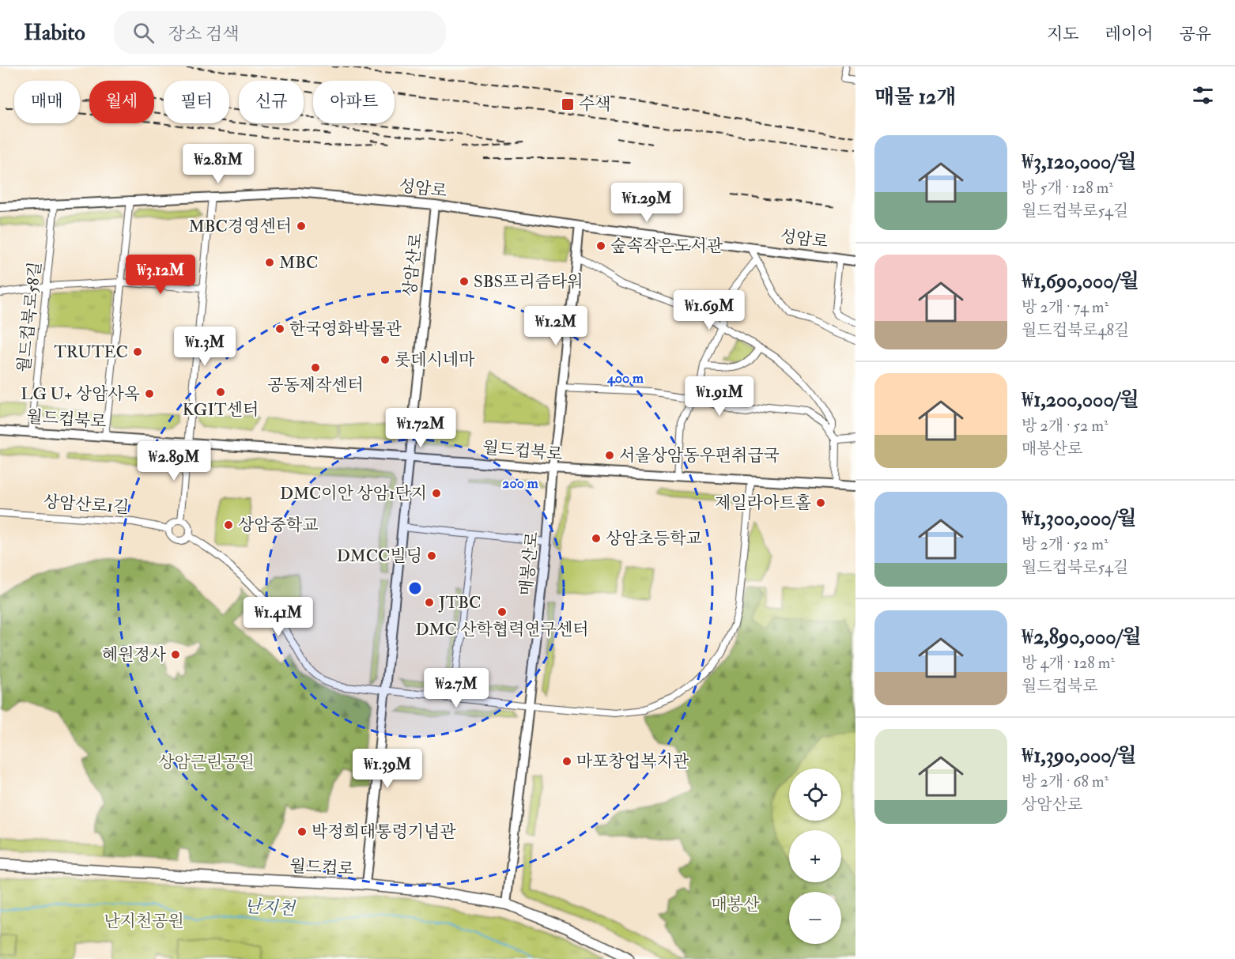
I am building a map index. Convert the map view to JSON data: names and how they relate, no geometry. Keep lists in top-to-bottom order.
{
  "streets": {
    "main road": [
      "성암로",
      "상암산로",
      "월드컵북로",
      "매봉산로",
      "월드컵로"
    ],
    "street": ["월드컵북로58길", "상암산로1길"]
  },
  "crossings": [
    ["성암로", "상암산로"],
    ["성암로", "월드컵북로58길"],
    ["성암로", "매봉산로"],
    ["상암산로", "월드컵북로"],
    ["상암산로", "상암산로1길"],
    ["상암산로", "월드컵로"],
    ["월드컵북로58길", "월드컵북로"],
    ["월드컵북로", "매봉산로"],
    ["매봉산로", "월드컵로"]
  ],
  "water": ["난지천"],
  "parks": ["상암근린공원", "매봉산", "난지천공원"],
  "places": {
    "transit": ["수색"],
    "other": [
      "MBC경영센터",
      "숲속작은도서관",
      "MBC",
      "SBS프리즘타워",
      "한국영화박물관",
      "TRUTEC",
      "롯데시네마",
      "공동제작센터",
      "KGIT센터",
      "LG U+ 상암사옥",
      "서울상암동우편취급국",
      "DMC이안 상암1단지",
      "제일라아트홀",
      "상암중학교",
      "상암초등학교",
      "DMCC빌딩",
      "JTBC",
      "DMC 산학협력연구센터",
      "혜원정사",
      "마포창업복지관",
      "박정희대통령기념관"
    ]
  },
  "page": {
    "header": "Habito",
    "search": "장소 검색",
    "nav": ["지도", "레이어", "공유"],
    "heading": "매물 12개",
    "chip": [
      "매매",
      "월세",
      "필터",
      "신규",
      "아파트"
    ],
    "list": [
      {
        "name": "₩3,120,000/월",
        "note": "방 5개 · 128 m² · 월드컵북로54길"
      },
      {
        "name": "₩1,690,000/월",
        "note": "방 2개 · 74 m² · 월드컵북로48길"
      },
      {
        "name": "₩1,200,000/월",
        "note": "방 2개 · 52 m² · 매봉산로"
      },
      {
        "name": "₩1,300,000/월",
        "note": "방 2개 · 52 m² · 월드컵북로54길"
      },
      {
        "name": "₩2,890,000/월",
        "note": "방 4개 · 128 m² · 월드컵북로"
      },
      {
        "name": "₩1,390,000/월",
        "note": "방 2개 · 68 m² · 상암산로"
      }
    ],
    "price": [
      "₩2.81M",
      "₩1.29M",
      "₩3.12M",
      "₩1.69M",
      "₩1.2M",
      "₩1.3M",
      "₩1.91M",
      "₩1.72M",
      "₩2.89M",
      "₩1.41M",
      "₩2.7M",
      "₩1.39M"
    ],
    "map_buttons": ["+", "−"]
  },
  "rings": ["400 m", "200 m"]
}
